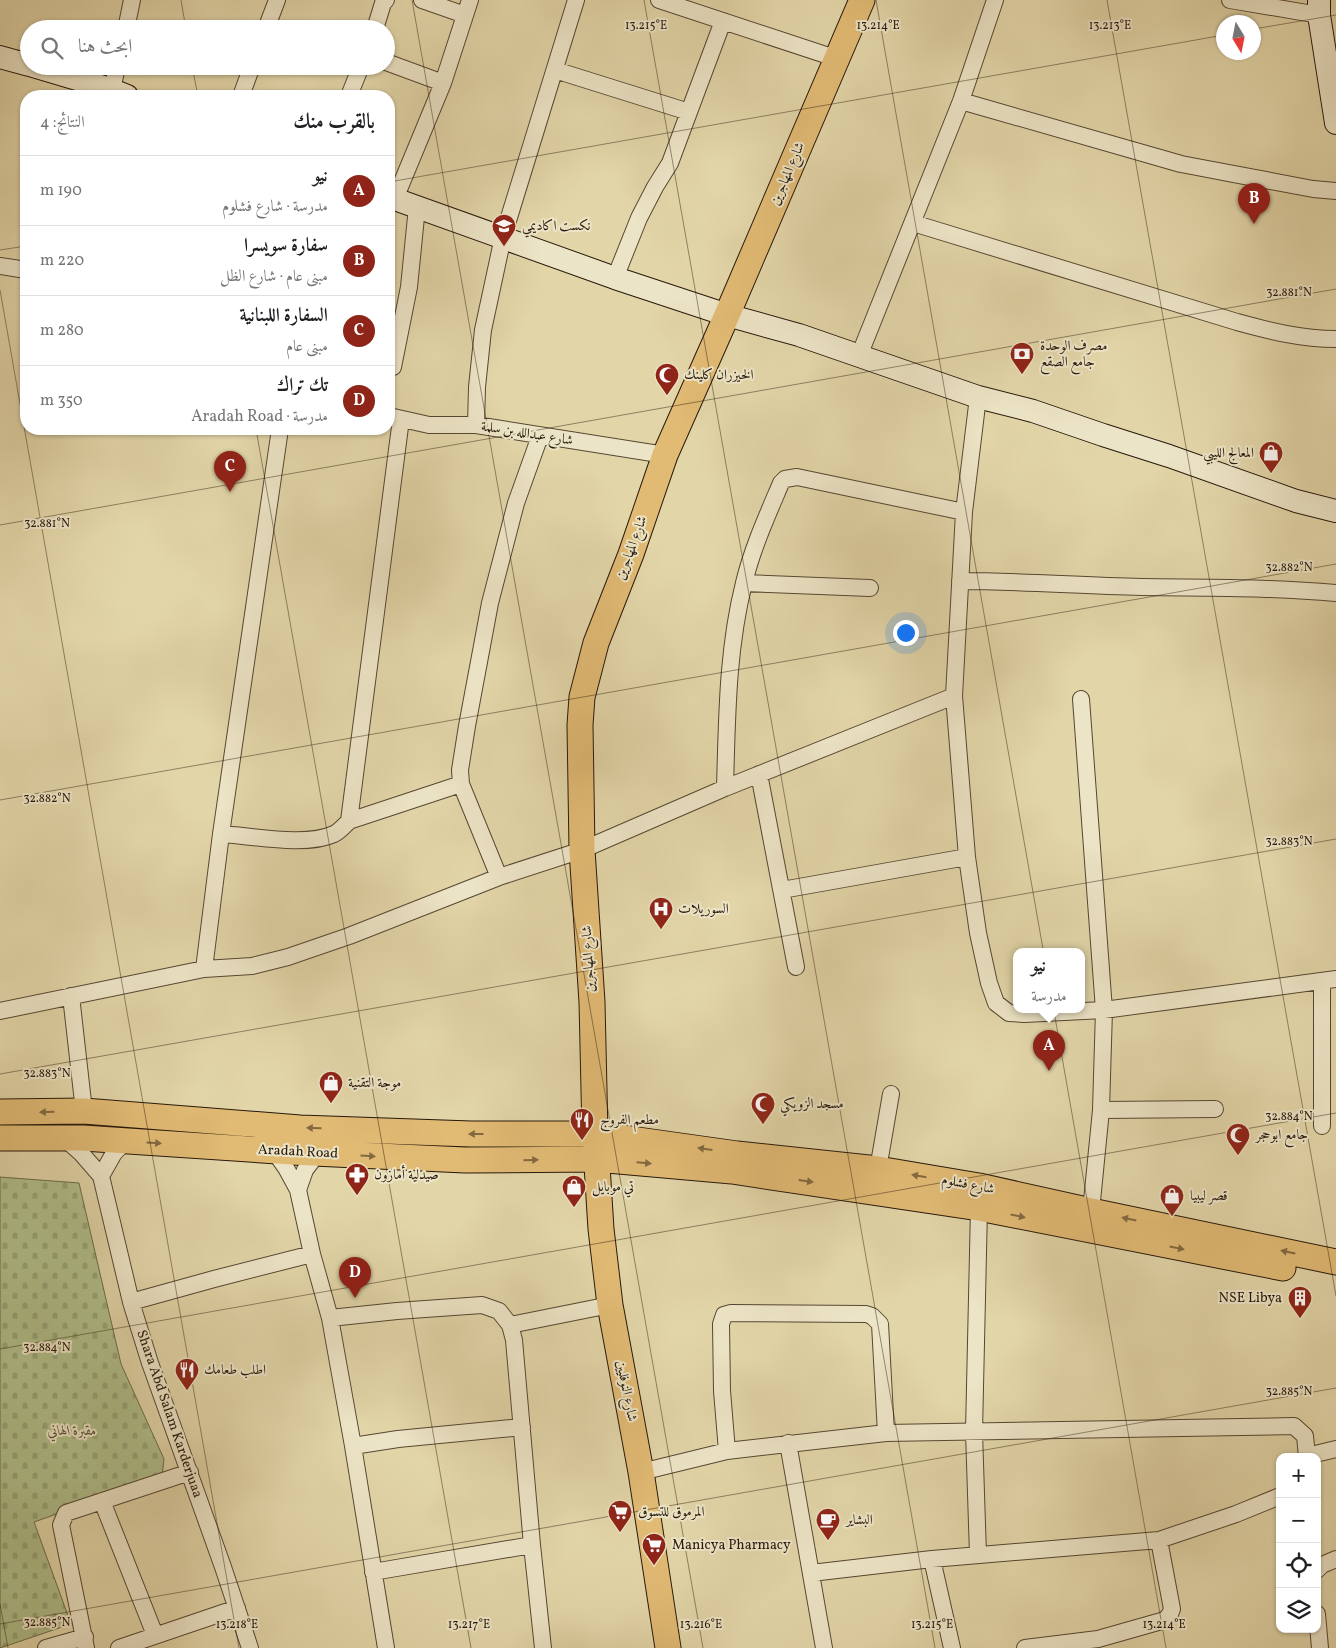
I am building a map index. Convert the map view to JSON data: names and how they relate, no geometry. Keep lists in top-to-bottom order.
{
  "streets": {
    "main road": [
      "شارع المهاجرين",
      "Aradah Road",
      "شارع فشلوم",
      "شارع النوفليين"
    ],
    "street": ["شارع عبدالله بن سلمة", "Shara Abd Salam Karderjuaa"]
  },
  "crossings": [
    ["شارع المهاجرين", "شارع عبدالله بن سلمة"],
    ["شارع المهاجرين", "Aradah Road"],
    ["شارع المهاجرين", "شارع فشلوم"],
    ["شارع المهاجرين", "شارع النوفليين"],
    ["Aradah Road", "شارع فشلوم"],
    ["Aradah Road", "شارع النوفليين"],
    ["Aradah Road", "Shara Abd Salam Karderjuaa"],
    ["شارع فشلوم", "شارع النوفليين"]
  ],
  "parks": ["مقبرة الهاني"],
  "places": {
    "school or university": ["نكست اكاديمي"],
    "bank": ["مصرف الوحدة جامع الصقع"],
    "mosque": ["الخيزران كلينك", "مسجد الزويكي", "جامع ابوحجر"],
    "shop": [
      "المعالج الليبي",
      "موجة التقنية",
      "تي موبايل",
      "قصر ليبيا"
    ],
    "hospital": ["السوريلات"],
    "restaurant": ["مطعم الفروج", "اطلب طعامك"],
    "pharmacy": ["صيدلية أمازون"],
    "building": ["NSE Libya"],
    "supermarket": ["المرموق للتسوق", "Manicya Pharmacy"],
    "cafe": ["البشاير"]
  },
  "north": "bottom",
  "page": {
    "search": "ابحث هنا",
    "heading": ["بالقرب منك", "النتائج: 4"],
    "list": [
      {
        "mark": "A",
        "name": "نيو",
        "note": "مدرسة · شارع فشلوم",
        "value": "190 m"
      },
      {
        "mark": "B",
        "name": "سفارة سويسرا",
        "note": "مبنى عام · شارع الظل",
        "value": "220 m"
      },
      {
        "mark": "C",
        "name": "السفارة اللبنانية",
        "note": "مبنى عام",
        "value": "280 m"
      },
      {
        "mark": "D",
        "name": "تك تراك",
        "note": "مدرسة · Aradah Road",
        "value": "350 m"
      }
    ],
    "pins": [
      "B",
      "C",
      "A",
      "D"
    ],
    "popup": ["نيو", "مدرسة"],
    "map_buttons": ["+", "−"]
  },
  "coordinates": [
    "13.215°E",
    "13.214°E",
    "13.213°E",
    "32.881°N",
    "32.882°N",
    "32.883°N",
    "32.884°N",
    "32.885°N",
    "13.218°E",
    "13.217°E",
    "13.216°E"
  ]
}
